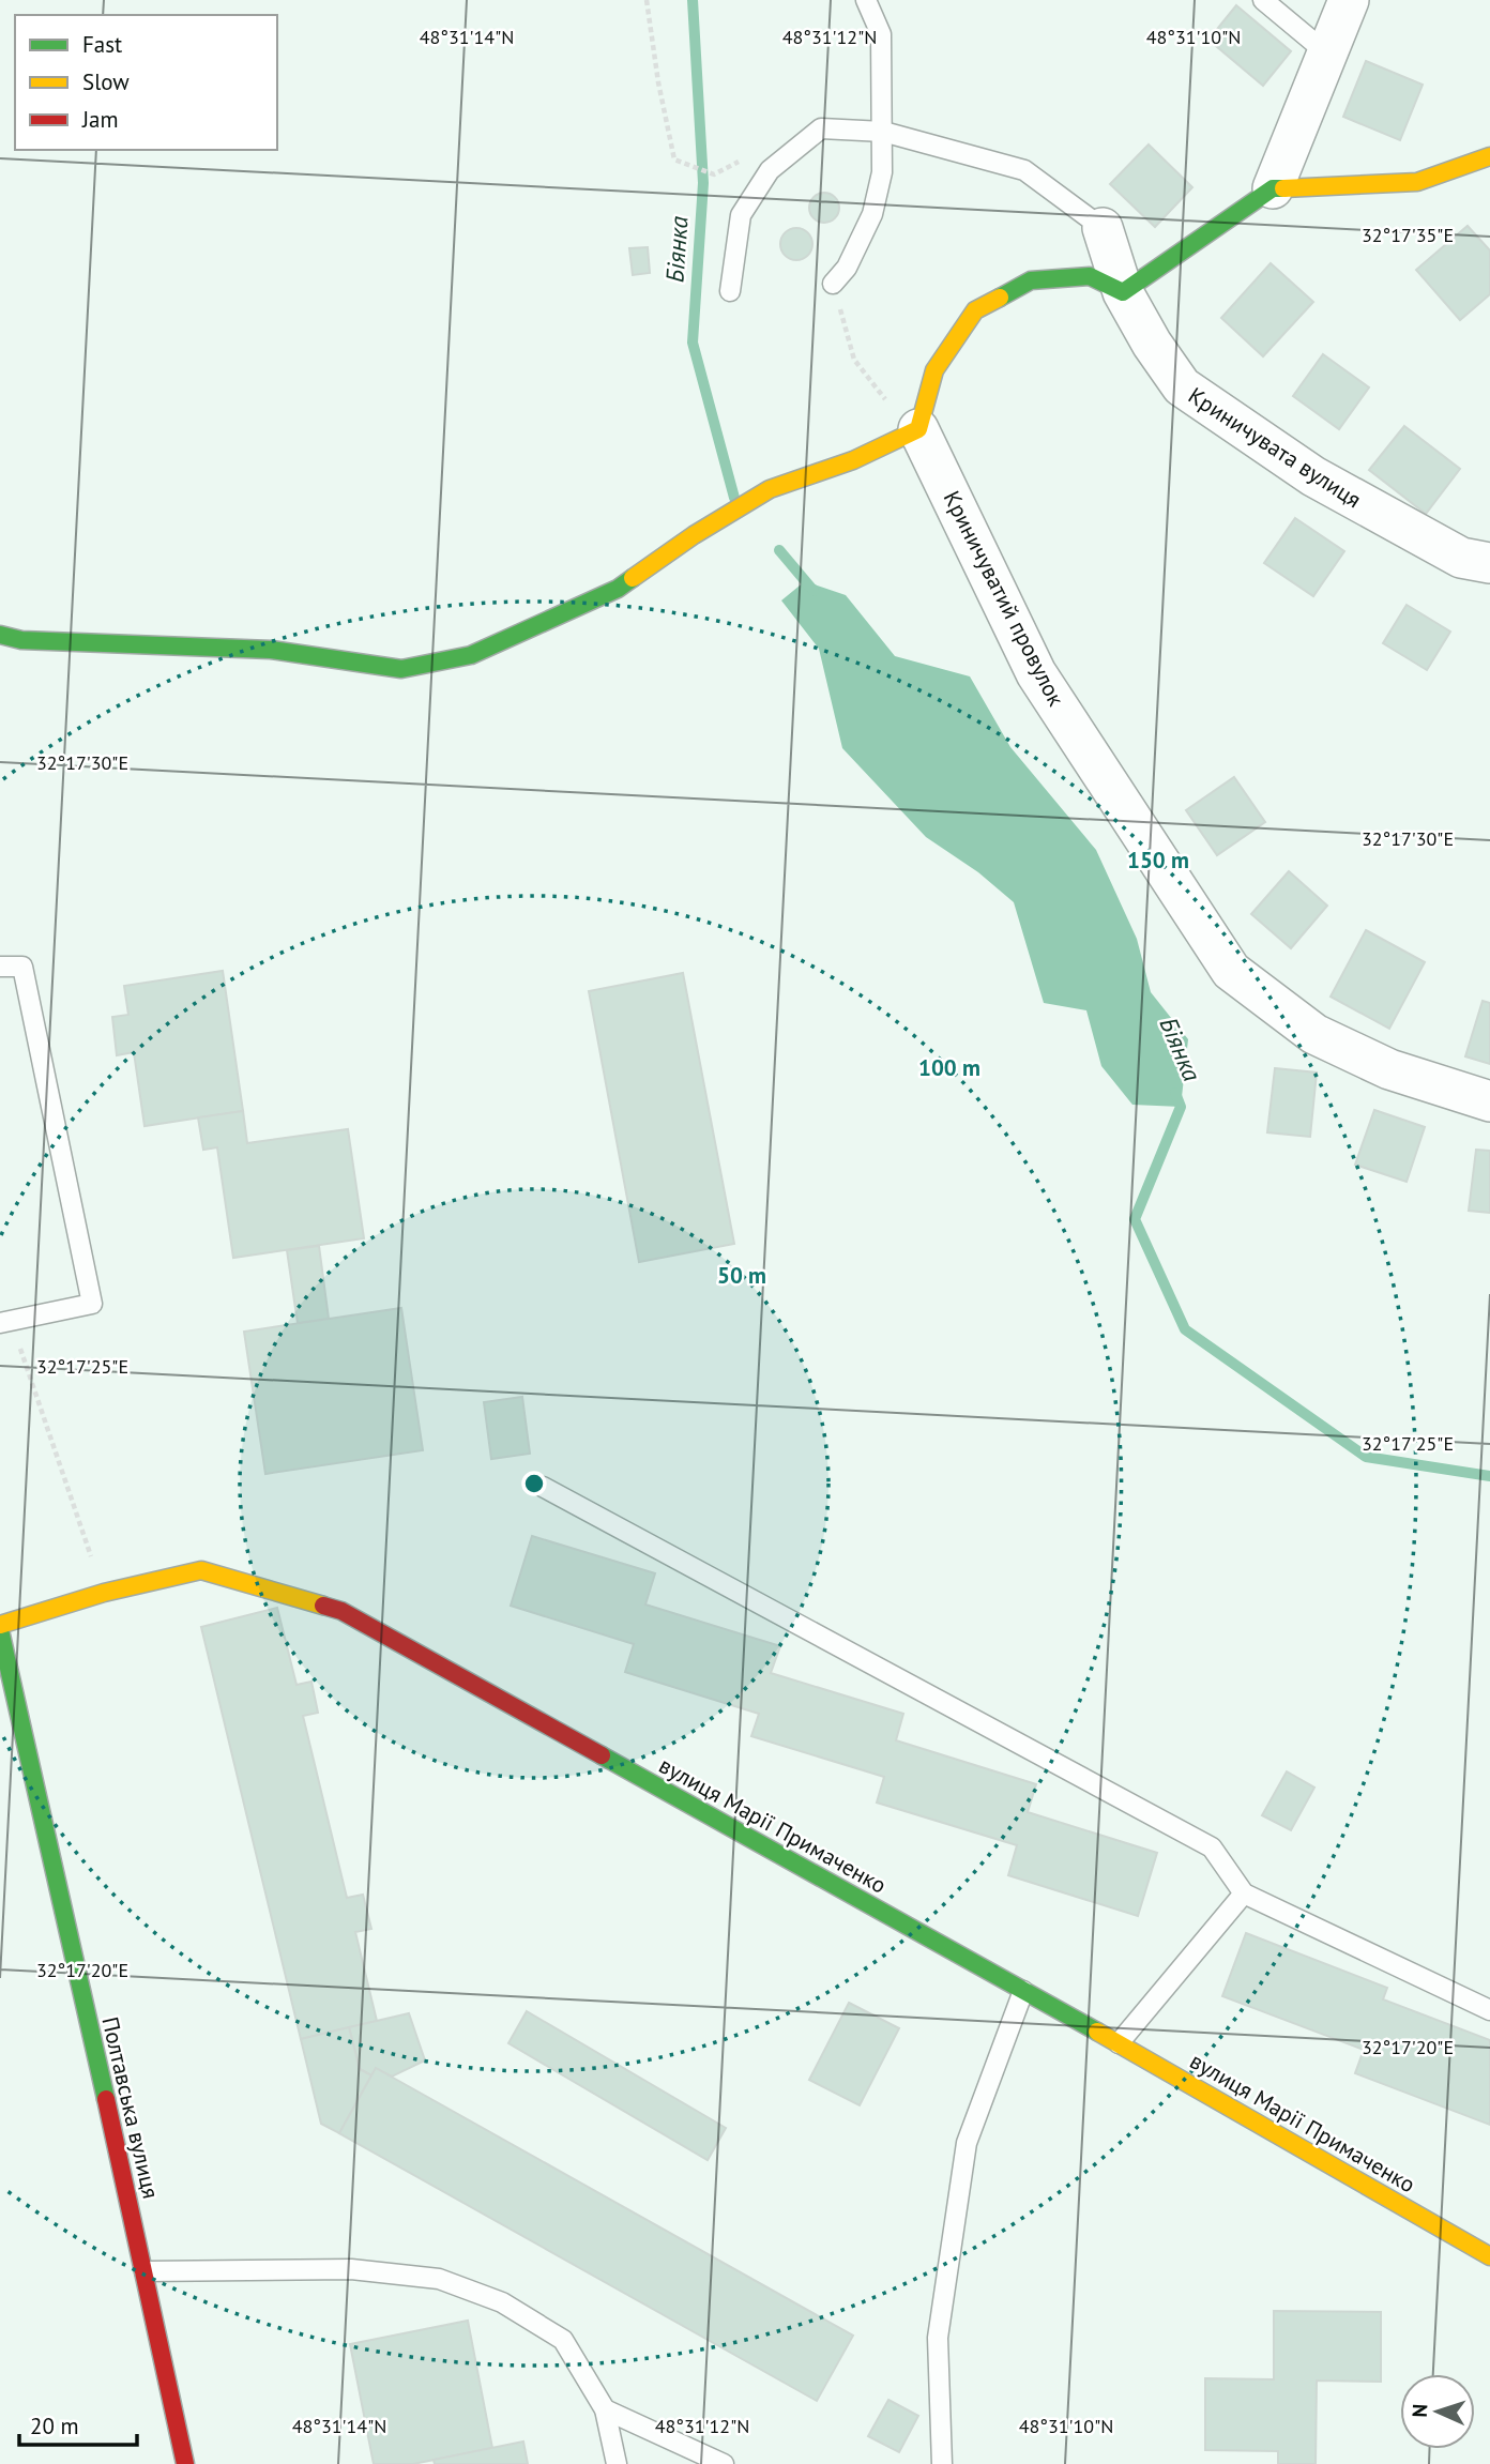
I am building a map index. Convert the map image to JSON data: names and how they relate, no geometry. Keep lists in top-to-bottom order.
{
  "streets": {
    "street": [
      "Криничувата вулиця",
      "Криничуватий провулок",
      "вулиця Марії Примаченко",
      "Полтавська вулиця"
    ]
  },
  "crossings": [
    ["вулиця Марії Примаченко", "Полтавська вулиця"]
  ],
  "water": ["Біянка"],
  "legend": ["Fast", "Slow", "Jam"],
  "scale_bar": "20 m",
  "north": "left",
  "coordinates": [
    "48°31'14\"N",
    "48°31'12\"N",
    "48°31'10\"N",
    "32°17'35\"E",
    "32°17'30\"E",
    "32°17'25\"E",
    "32°17'20\"E"
  ],
  "rings": ["150 m", "100 m", "50 m"]
}
